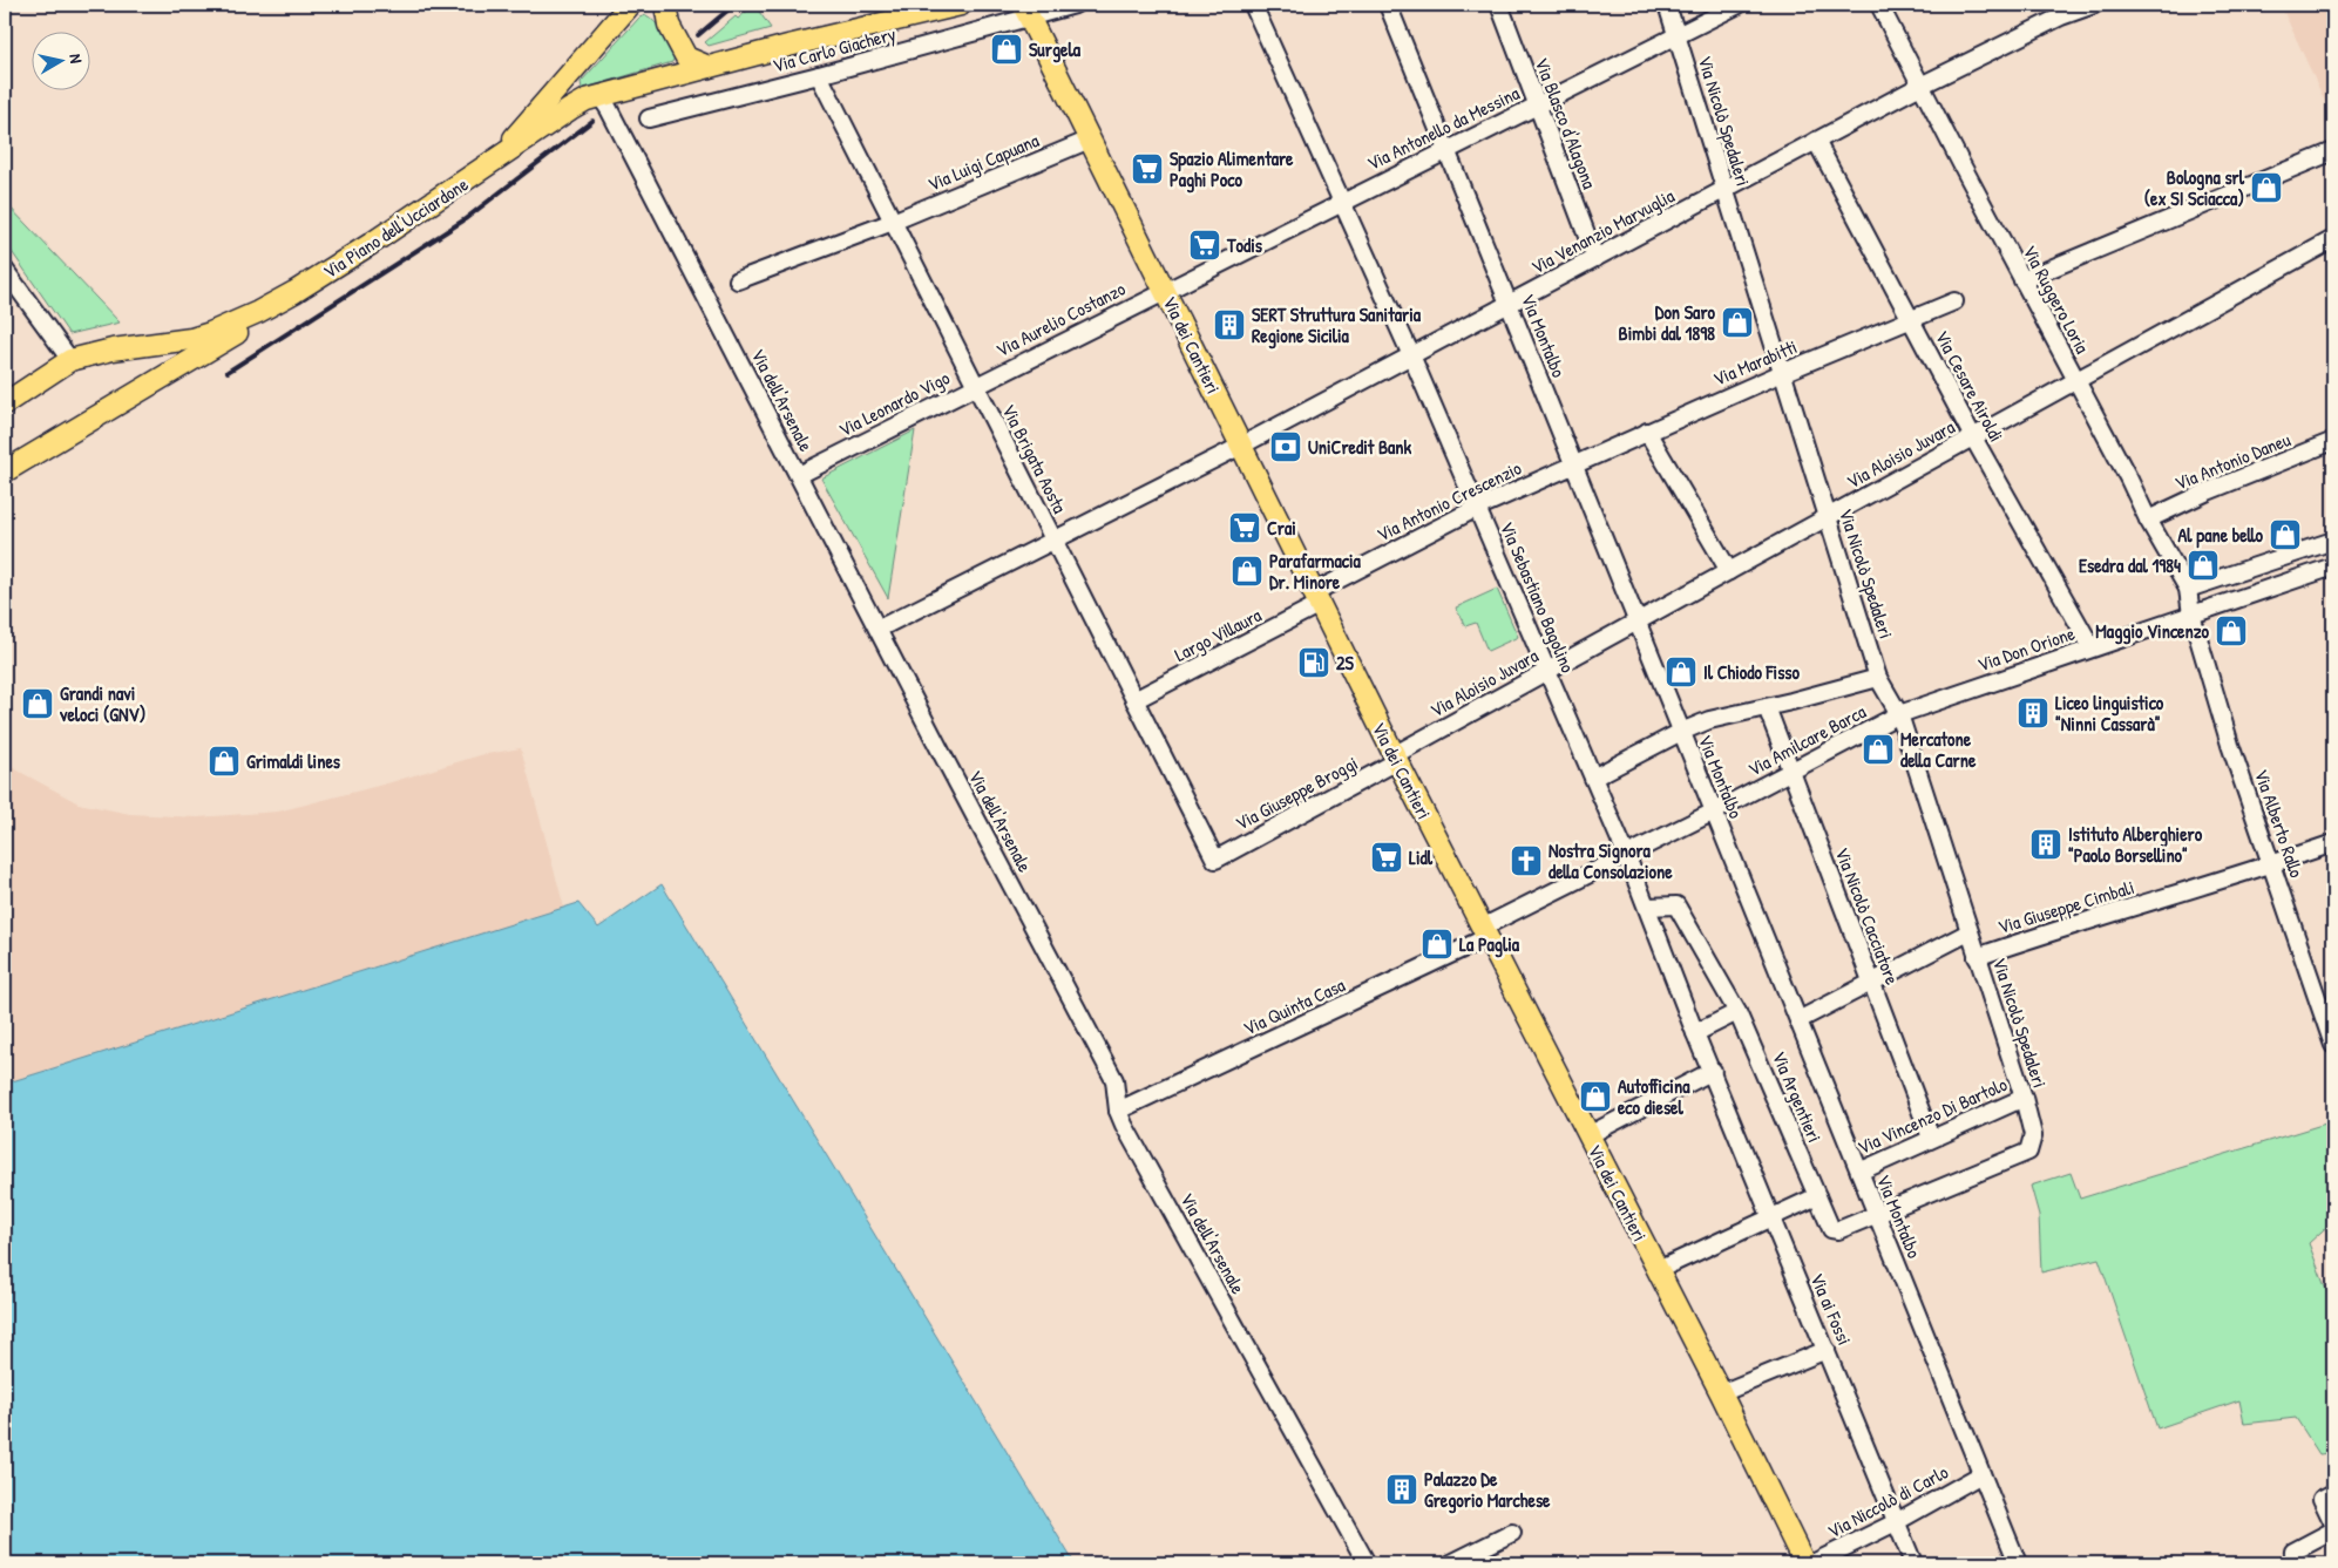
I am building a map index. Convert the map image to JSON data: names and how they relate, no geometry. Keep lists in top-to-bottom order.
{
  "streets": {
    "main road": ["Via Piano dell'Ucciardone", "Via dei Cantieri"],
    "street": [
      "Via Carlo Giachery",
      "Via Nicolò Spedaleri",
      "Via Blasco d'Alagona",
      "Via Antonello da Messina",
      "Via Luigi Capuana",
      "Via Venanzio Marvuglia",
      "Via Ruggero Loria",
      "Via Aurelio Costanzo",
      "Via Montalbo",
      "Via Marabitti",
      "Via Cesare Airoldi",
      "Via dell'Arsenale",
      "Via Leonardo Vigo",
      "Via Aloisio Juvara",
      "Via Brigata Aosta",
      "Via Antonio Daneu",
      "Via Antonio Crescenzio",
      "Via Sebastiano Bagolino",
      "Largo Villaura",
      "Via Don Orione",
      "Via Amilcare Barca",
      "Via Giuseppe Broggi",
      "Via Alberto Rallo",
      "Via Giuseppe Cimbali",
      "Via Nicolò Cacciatore",
      "Via Quinta Casa",
      "Via Argentieri",
      "Via Vincenzo Di Bartolo",
      "Via ai Fossi",
      "Via Niccolò di Carlo"
    ]
  },
  "crossings": [
    ["Via Carlo Giachery", "Via dei Cantieri"],
    ["Via Carlo Giachery", "Via Brigata Aosta"],
    ["Via Nicolò Spedaleri", "Via Antonello da Messina"],
    ["Via Nicolò Spedaleri", "Via Venanzio Marvuglia"],
    ["Via Nicolò Spedaleri", "Via Montalbo"],
    ["Via Nicolò Spedaleri", "Via Marabitti"],
    ["Via Nicolò Spedaleri", "Via Aloisio Juvara"],
    ["Via Nicolò Spedaleri", "Via Don Orione"],
    ["Via Nicolò Spedaleri", "Via Amilcare Barca"],
    ["Via Nicolò Spedaleri", "Via Giuseppe Cimbali"],
    ["Via Nicolò Spedaleri", "Via Argentieri"],
    ["Via Nicolò Spedaleri", "Via Vincenzo Di Bartolo"],
    ["Via Blasco d'Alagona", "Via Antonello da Messina"],
    ["Via Blasco d'Alagona", "Via Venanzio Marvuglia"],
    ["Via Antonello da Messina", "Via Aurelio Costanzo"],
    ["Via Antonello da Messina", "Via Montalbo"],
    ["Via Antonello da Messina", "Via dei Cantieri"],
    ["Via Antonello da Messina", "Via Sebastiano Bagolino"],
    ["Via Luigi Capuana", "Via dei Cantieri"],
    ["Via Luigi Capuana", "Via Brigata Aosta"],
    ["Via Venanzio Marvuglia", "Via Ruggero Loria"],
    ["Via Venanzio Marvuglia", "Via Montalbo"],
    ["Via Venanzio Marvuglia", "Via dei Cantieri"],
    ["Via Venanzio Marvuglia", "Via Cesare Airoldi"],
    ["Via Venanzio Marvuglia", "Via dell'Arsenale"],
    ["Via Venanzio Marvuglia", "Via Brigata Aosta"],
    ["Via Venanzio Marvuglia", "Via Sebastiano Bagolino"],
    ["Via Ruggero Loria", "Via Aloisio Juvara"],
    ["Via Ruggero Loria", "Via Antonio Daneu"],
    ["Via Ruggero Loria", "Via Don Orione"],
    ["Via Ruggero Loria", "Via Alberto Rallo"],
    ["Via Aurelio Costanzo", "Via dei Cantieri"],
    ["Via Aurelio Costanzo", "Via Leonardo Vigo"],
    ["Via Aurelio Costanzo", "Via Brigata Aosta"],
    ["Via Montalbo", "Via Marabitti"],
    ["Via Montalbo", "Via Aloisio Juvara"],
    ["Via Montalbo", "Via Antonio Crescenzio"],
    ["Via Montalbo", "Via Amilcare Barca"],
    ["Via Montalbo", "Via Argentieri"],
    ["Via Montalbo", "Via Vincenzo Di Bartolo"],
    ["Via Montalbo", "Via Niccolò di Carlo"],
    ["Via dei Cantieri", "Via Aloisio Juvara"],
    ["Via dei Cantieri", "Via Antonio Crescenzio"],
    ["Via dei Cantieri", "Largo Villaura"],
    ["Via dei Cantieri", "Via Amilcare Barca"],
    ["Via dei Cantieri", "Via Giuseppe Broggi"],
    ["Via dei Cantieri", "Via Quinta Casa"],
    ["Via Marabitti", "Via Cesare Airoldi"],
    ["Via Marabitti", "Via Antonio Crescenzio"],
    ["Via Cesare Airoldi", "Via Aloisio Juvara"],
    ["Via Cesare Airoldi", "Via Don Orione"],
    ["Via dell'Arsenale", "Via Leonardo Vigo"],
    ["Via dell'Arsenale", "Via Quinta Casa"],
    ["Via Leonardo Vigo", "Via Brigata Aosta"],
    ["Via Aloisio Juvara", "Via Sebastiano Bagolino"],
    ["Via Aloisio Juvara", "Via Giuseppe Broggi"],
    ["Via Brigata Aosta", "Largo Villaura"],
    ["Via Brigata Aosta", "Via Giuseppe Broggi"],
    ["Via Antonio Crescenzio", "Via Sebastiano Bagolino"],
    ["Via Antonio Crescenzio", "Largo Villaura"],
    ["Via Sebastiano Bagolino", "Via Amilcare Barca"],
    ["Via Sebastiano Bagolino", "Via Argentieri"],
    ["Via Sebastiano Bagolino", "Via ai Fossi"],
    ["Via Don Orione", "Via Amilcare Barca"],
    ["Via Don Orione", "Via Alberto Rallo"],
    ["Via Amilcare Barca", "Via Nicolò Cacciatore"],
    ["Via Amilcare Barca", "Via Quinta Casa"],
    ["Via Alberto Rallo", "Via Giuseppe Cimbali"],
    ["Via Nicolò Cacciatore", "Via Vincenzo Di Bartolo"],
    ["Via Argentieri", "Via ai Fossi"],
    ["Via ai Fossi", "Via Niccolò di Carlo"]
  ],
  "places": {
    "shop": [
      "Surgela",
      "Bologna srl (ex SI Sciacca)",
      "Don Saro Bimbi dal 1898",
      "Al pane bello",
      "Esedra dal 1984",
      "Parafarmacia Dr. Minore",
      "Maggio Vincenzo",
      "Il Chiodo Fisso",
      "Grandi navi veloci (GNV)",
      "Mercatone della Carne",
      "Grimaldi lines",
      "La Paglia",
      "Autofficina eco diesel"
    ],
    "supermarket": [
      "Spazio Alimentare Paghi Poco",
      "Todis",
      "Crai",
      "Lidl"
    ],
    "building": [
      "SERT Struttura Sanitaria Regione Sicilia",
      "Liceo linguistico \"Ninni Cassarà\"",
      "Istituto Alberghiero \"Paolo Borsellino\"",
      "Palazzo De Gregorio Marchese"
    ],
    "bank": ["UniCredit Bank"],
    "fuel station": ["2S"],
    "church": ["Nostra Signora della Consolazione"]
  },
  "north": "right"
}
